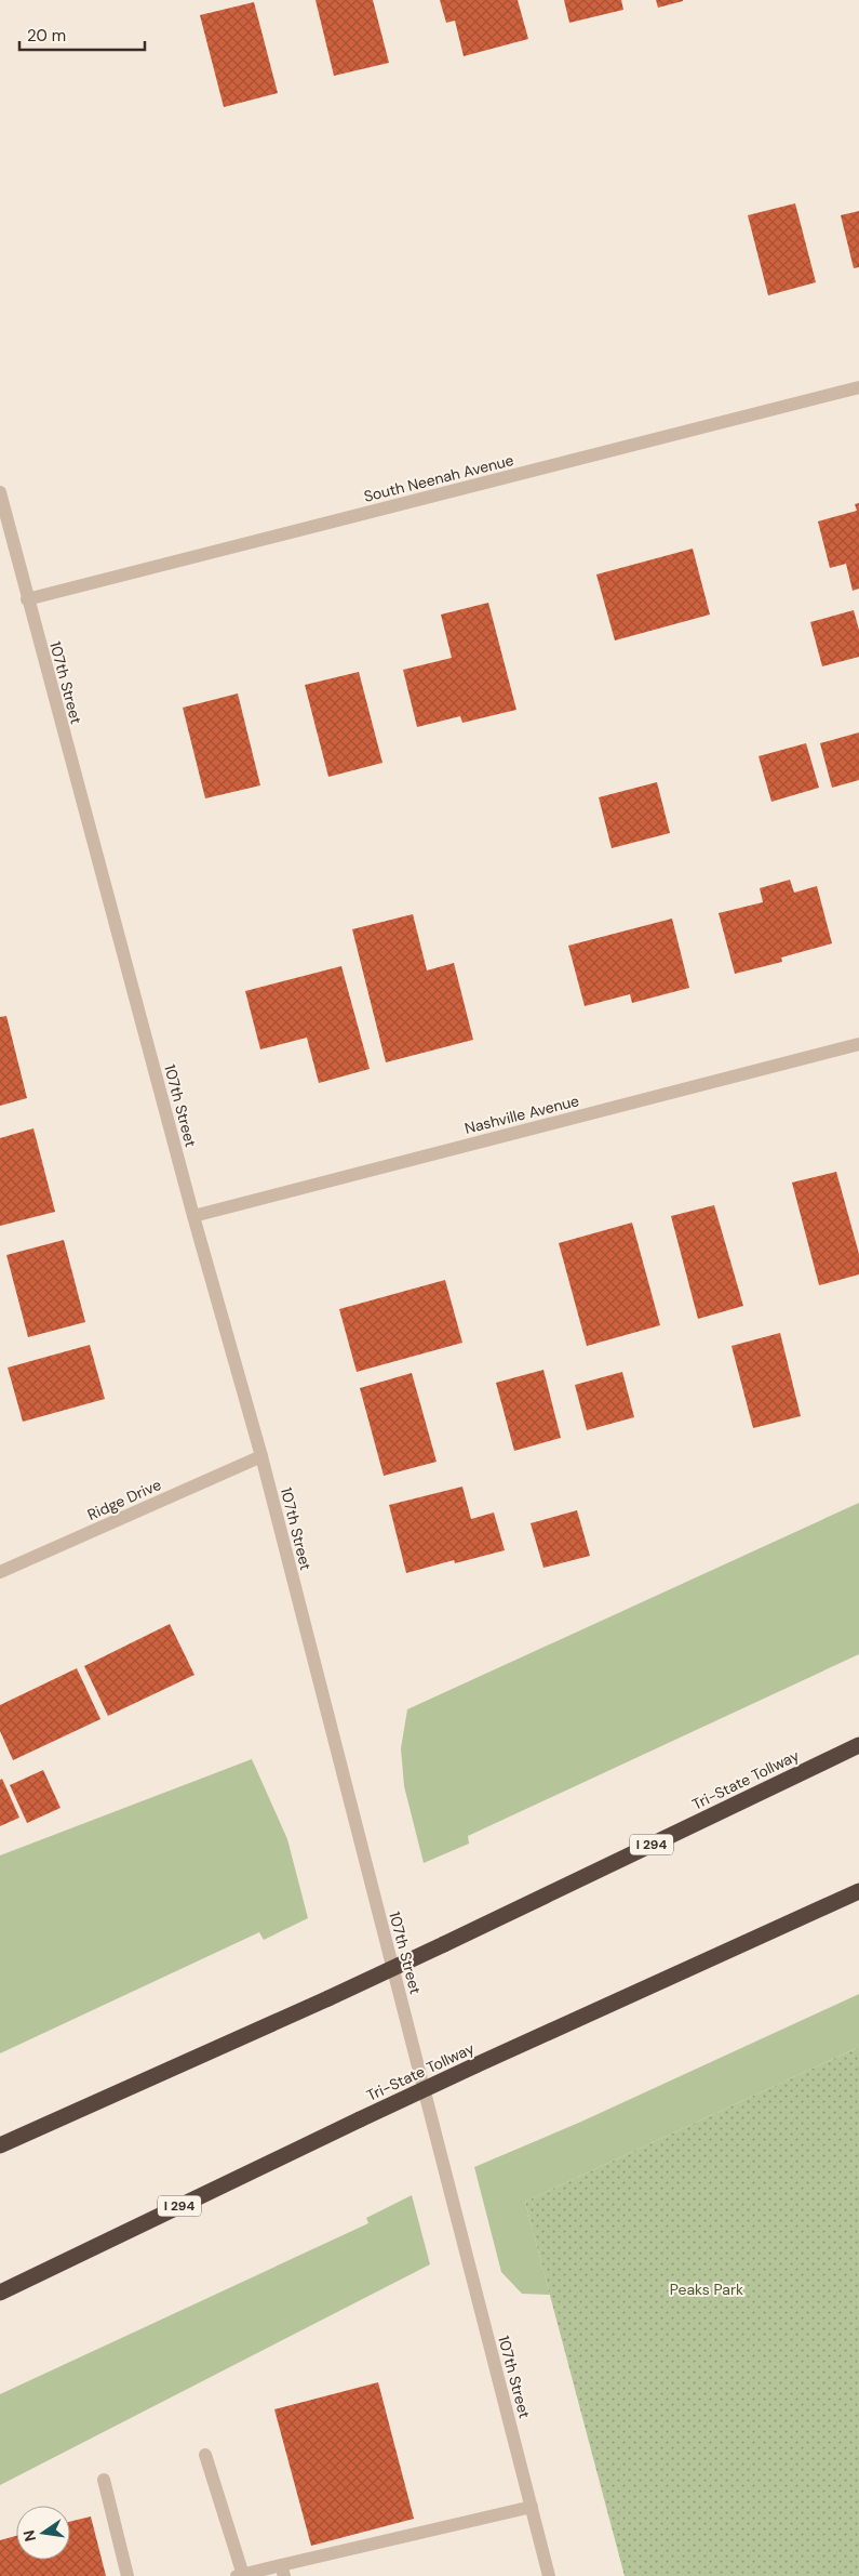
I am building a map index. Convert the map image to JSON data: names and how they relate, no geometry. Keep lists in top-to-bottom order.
{
  "streets": {
    "highway": ["Tri-State Tollway", "I 294"],
    "street": [
      "South Neenah Avenue",
      "107th Street",
      "Nashville Avenue",
      "Ridge Drive"
    ]
  },
  "crossings": [
    ["South Neenah Avenue", "107th Street"],
    ["107th Street", "Nashville Avenue"],
    ["107th Street", "Ridge Drive"]
  ],
  "parks": ["Peaks Park"],
  "scale_bar": "20 m",
  "north": "left"
}
